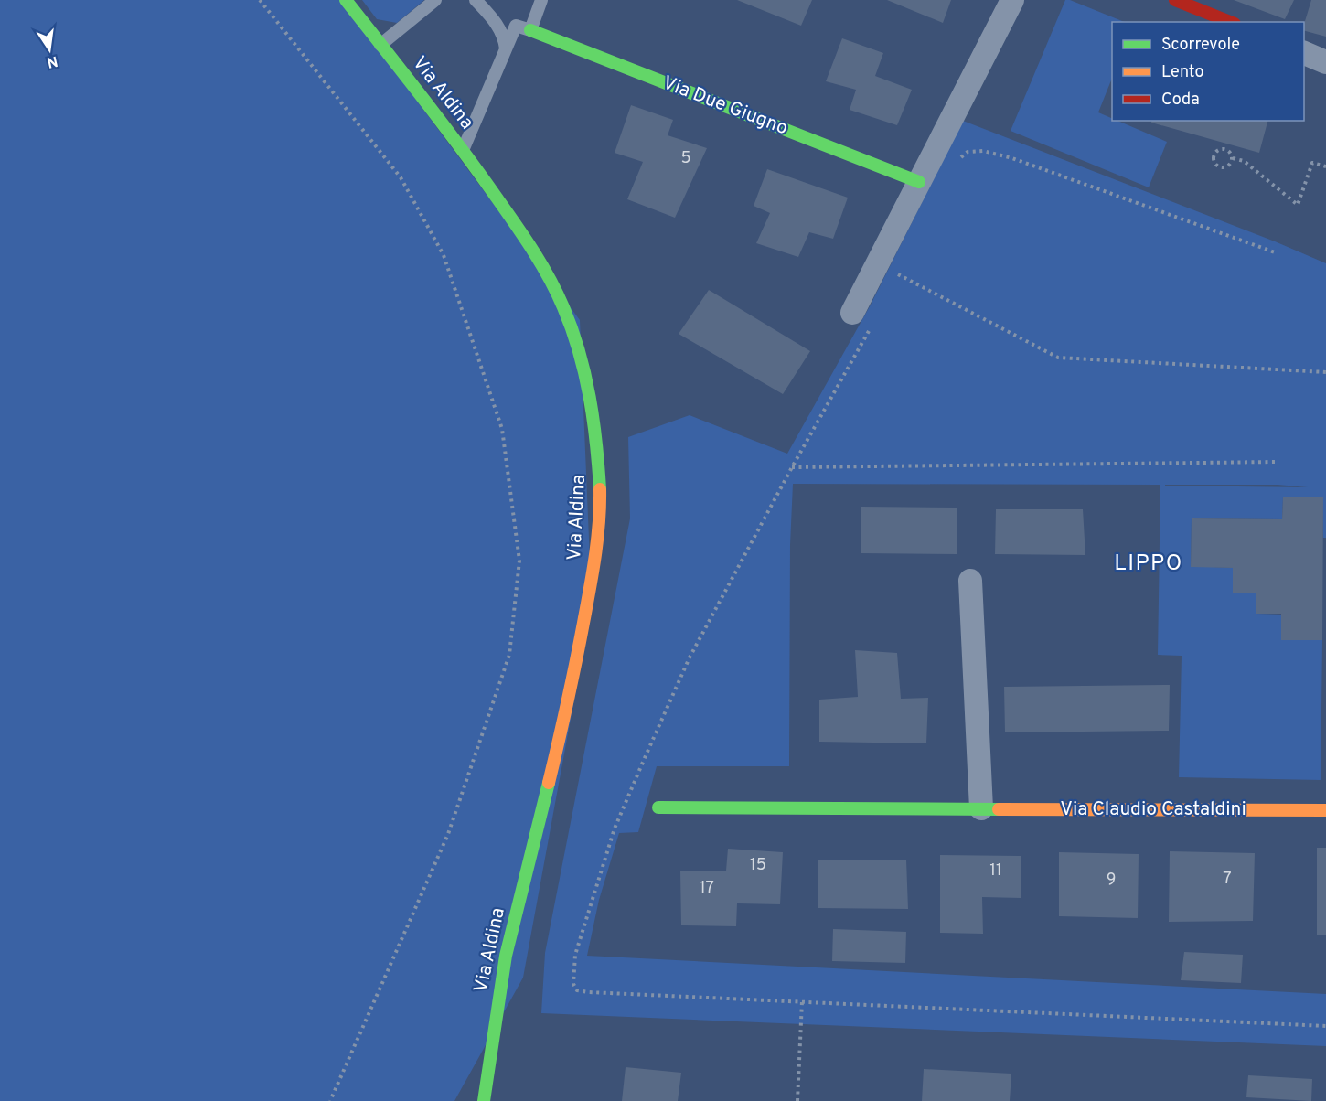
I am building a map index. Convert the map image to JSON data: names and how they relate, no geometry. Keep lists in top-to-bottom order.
{
  "streets": {
    "street": ["Via Aldina", "Via Due Giugno", "Via Claudio Castaldini"]
  },
  "districts": ["LIPPO"],
  "house_numbers": [
    "5",
    "15",
    "11",
    "7",
    "9",
    "17"
  ],
  "legend": ["Scorrevole", "Lento", "Coda"],
  "north": "bottom"
}
